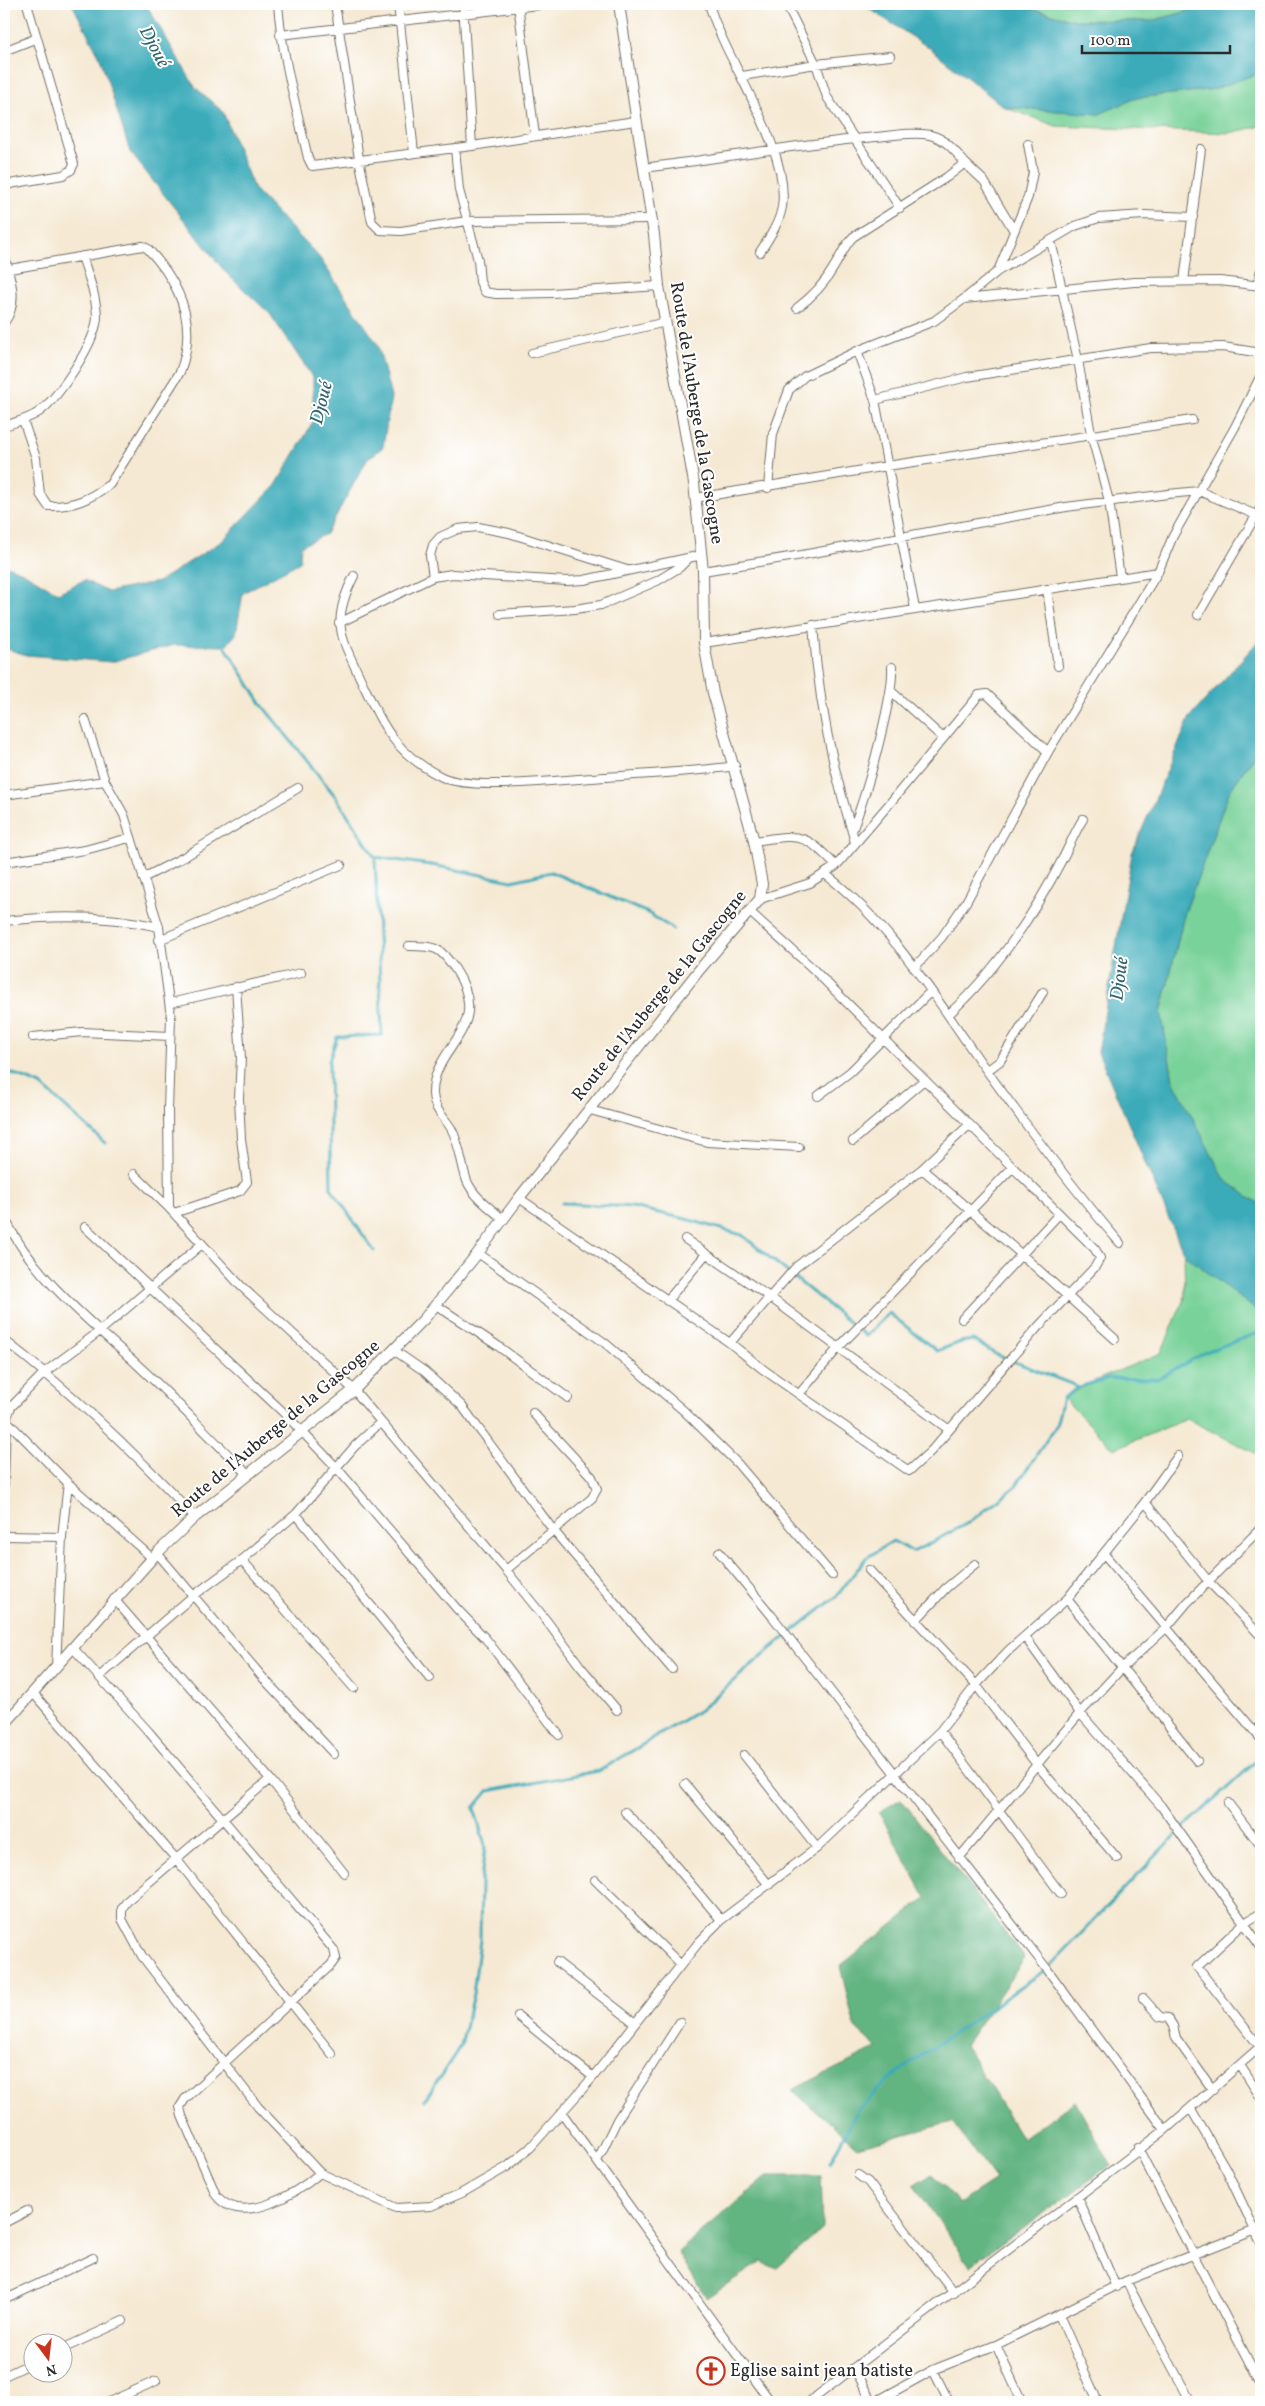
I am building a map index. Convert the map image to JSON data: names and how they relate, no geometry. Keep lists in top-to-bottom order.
{
  "streets": {
    "street": ["Route de l'Auberge de la Gascogne"]
  },
  "water": ["Djoué"],
  "places": {
    "church": ["Eglise saint jean batiste"]
  },
  "scale_bar": "100 m",
  "north": "bottom"
}
